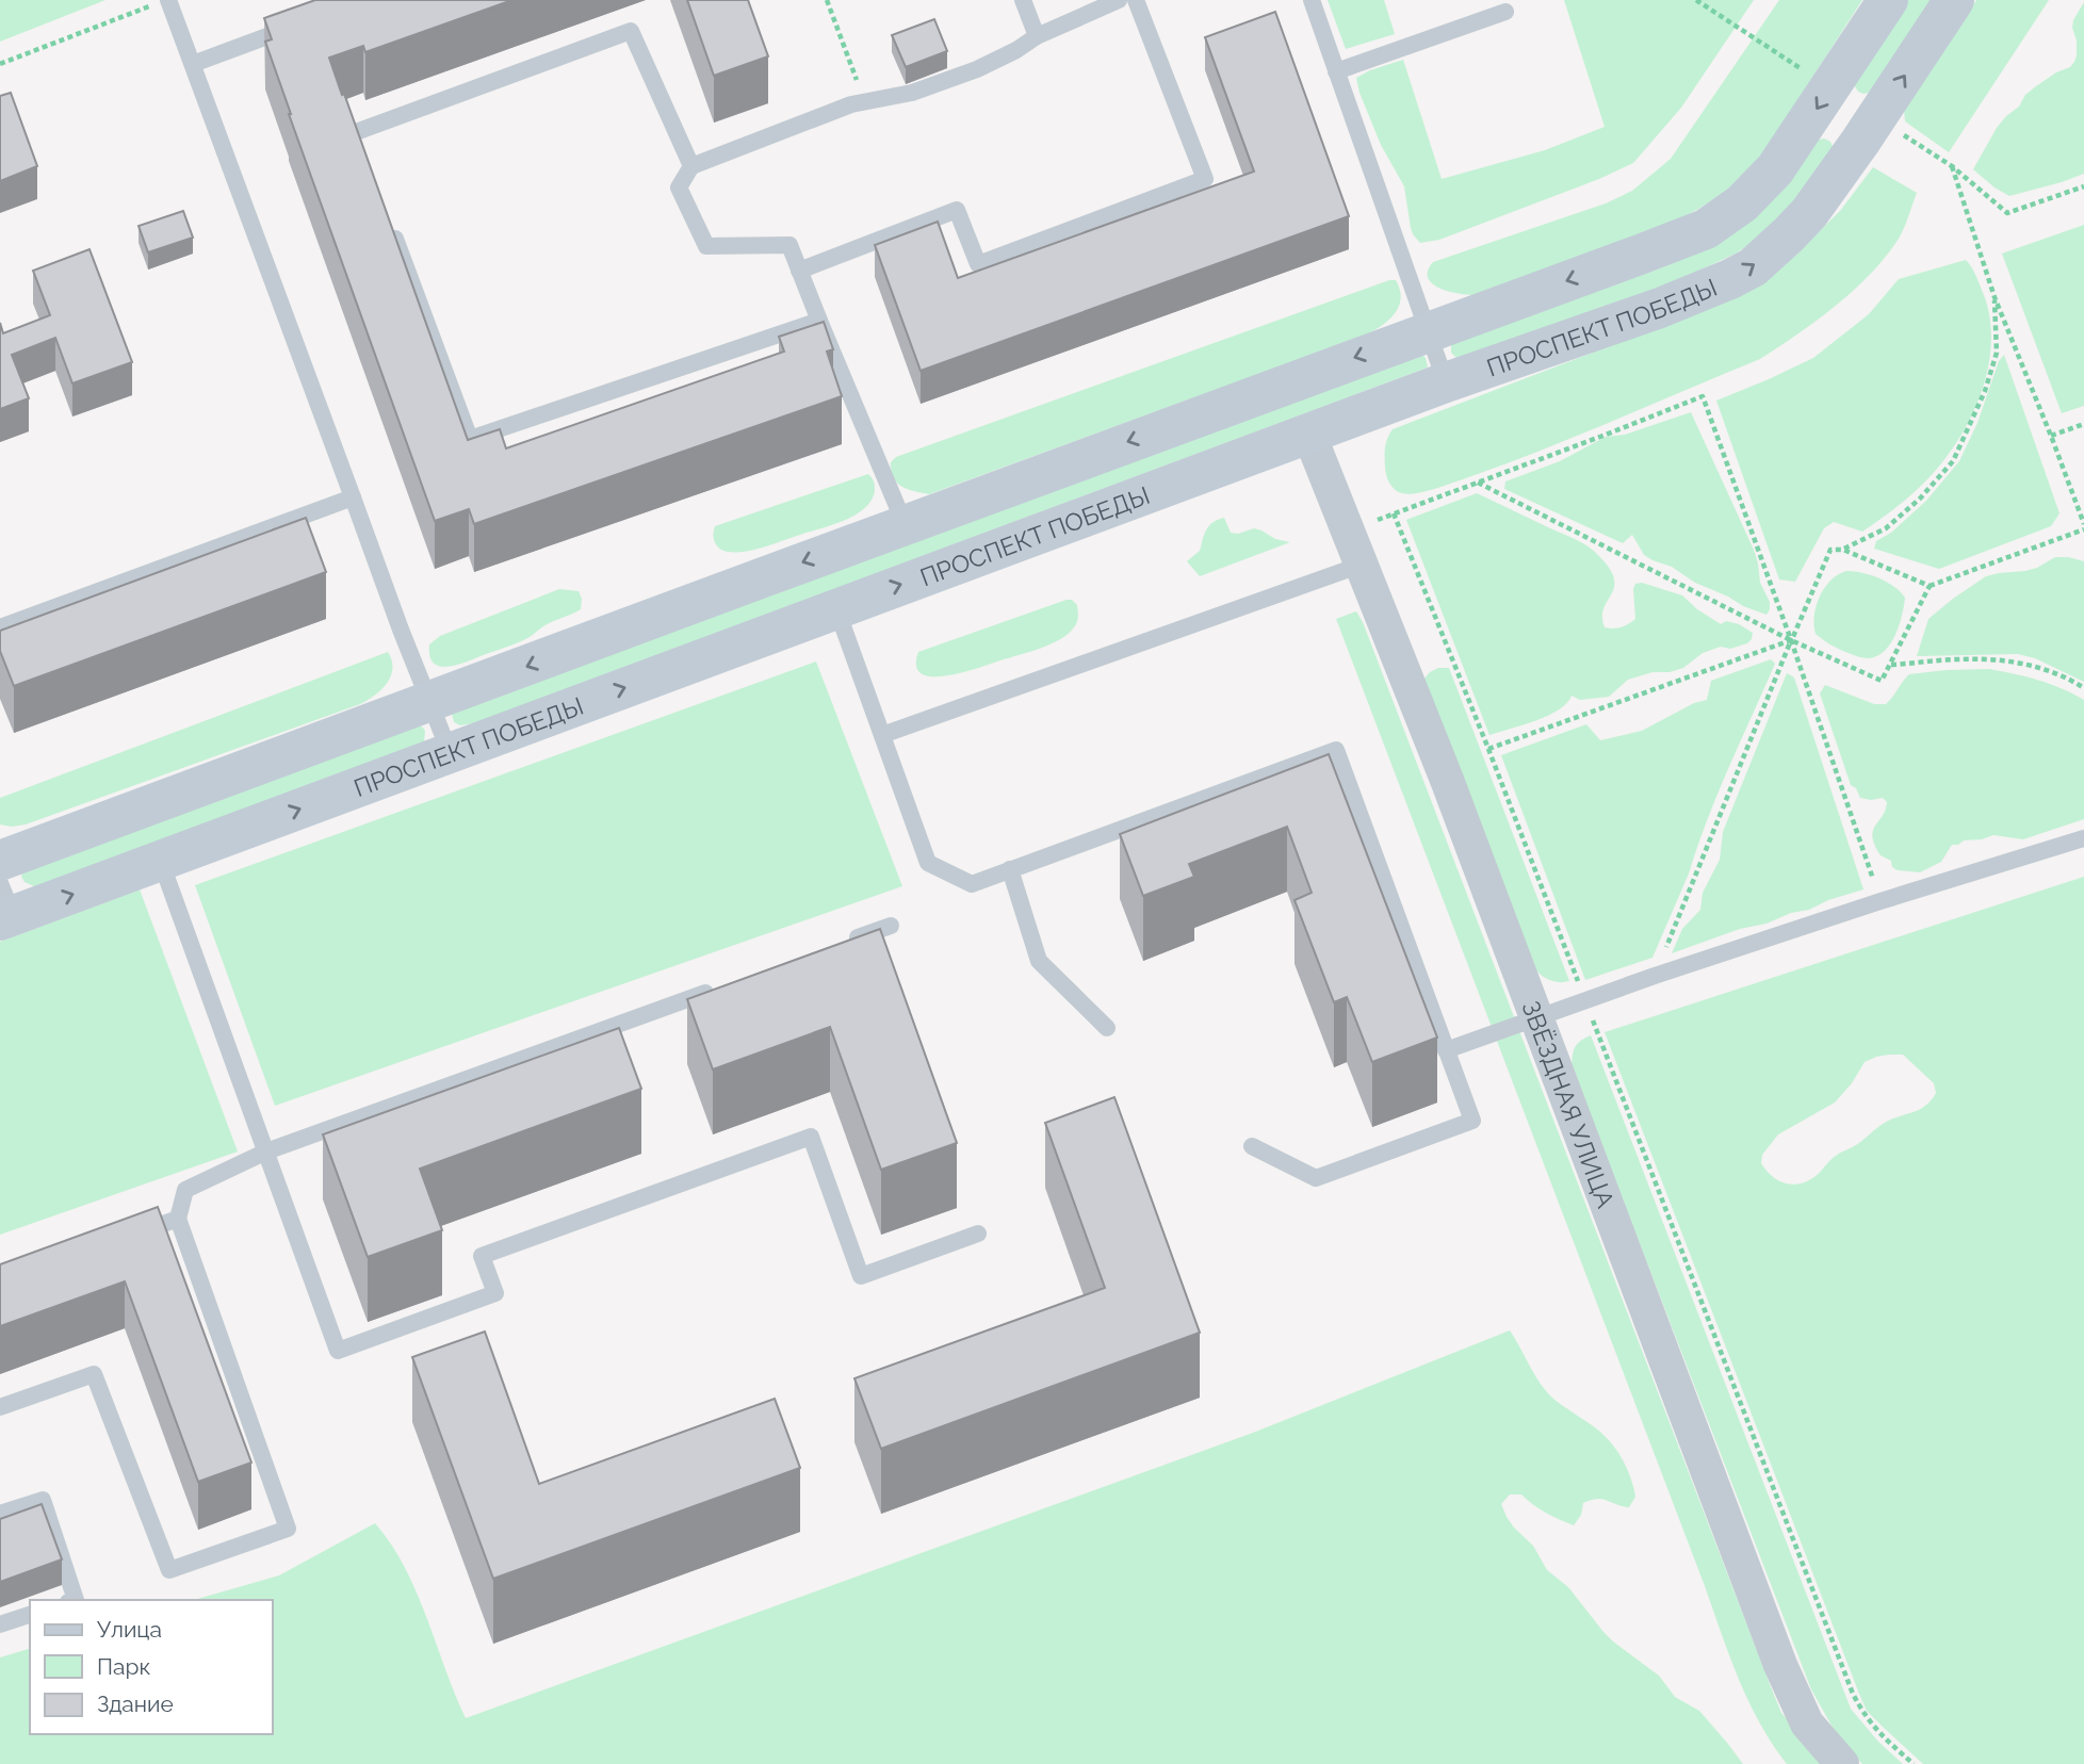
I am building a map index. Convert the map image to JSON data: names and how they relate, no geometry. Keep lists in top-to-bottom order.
{
  "streets": {
    "main road": ["ПРОСПЕКТ ПОБЕДЫ"],
    "street": ["ЗВЁЗДНАЯ УЛИЦА"]
  },
  "crossings": [
    ["ПРОСПЕКТ ПОБЕДЫ", "ЗВЁЗДНАЯ УЛИЦА"]
  ],
  "legend": ["Улица", "Парк", "Здание"]
}
